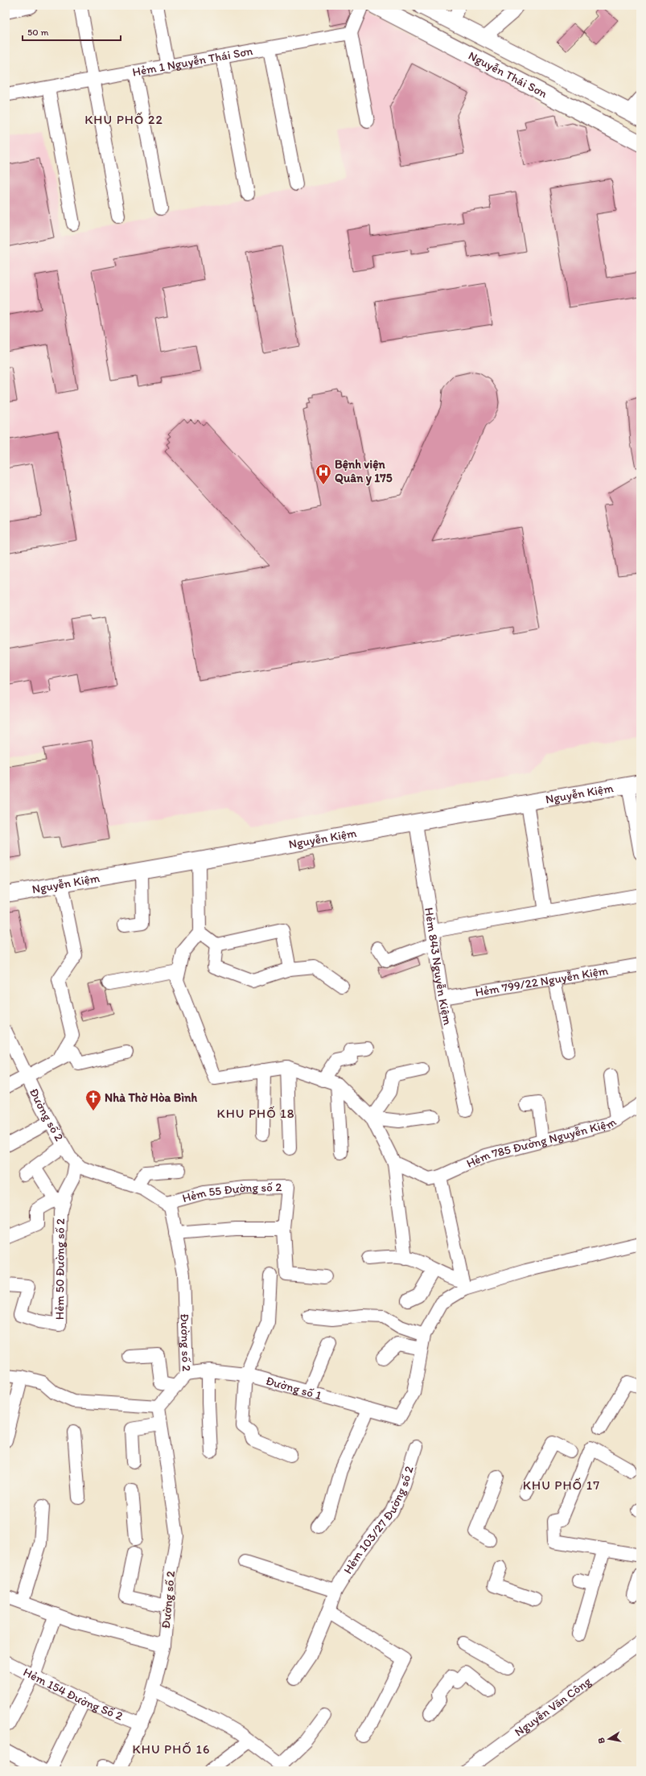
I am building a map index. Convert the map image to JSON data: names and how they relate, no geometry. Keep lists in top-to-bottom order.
{
  "streets": {
    "main road": ["Nguyễn Thái Sơn", "Nguyễn Kiệm"],
    "street": [
      "Hẻm 1 Nguyễn Thái Sơn",
      "Hẻm 843 Nguyễn Kiệm",
      "Hẻm 799/22 Nguyễn Kiệm",
      "Đường số 2",
      "Hẻm 785 Đường Nguyễn Kiệm",
      "Hẻm 55 Đường số 2",
      "Hẻm 50 Đường số 2",
      "Đường số 1",
      "Hẻm 103/27 Đường số 2",
      "Hẻm 154 Đường Số 2",
      "Nguyễn Văn Công"
    ]
  },
  "crossings": [
    ["Nguyễn Kiệm", "Hẻm 843 Nguyễn Kiệm"],
    ["Hẻm 843 Nguyễn Kiệm", "Hẻm 799/22 Nguyễn Kiệm"],
    ["Đường số 2", "Hẻm 55 Đường số 2"],
    ["Đường số 2", "Hẻm 50 Đường số 2"],
    ["Đường số 2", "Đường số 1"],
    ["Đường số 2", "Hẻm 154 Đường Số 2"]
  ],
  "districts": [
    "KHU PHỐ 22",
    "KHU PHỐ 18",
    "KHU PHỐ 17",
    "KHU PHỐ 16"
  ],
  "places": {
    "hospital": ["Bệnh viện Quân y 175"],
    "church": ["Nhà Thờ Hòa Bình"]
  },
  "scale_bar": "50 m",
  "north": "left"
}
